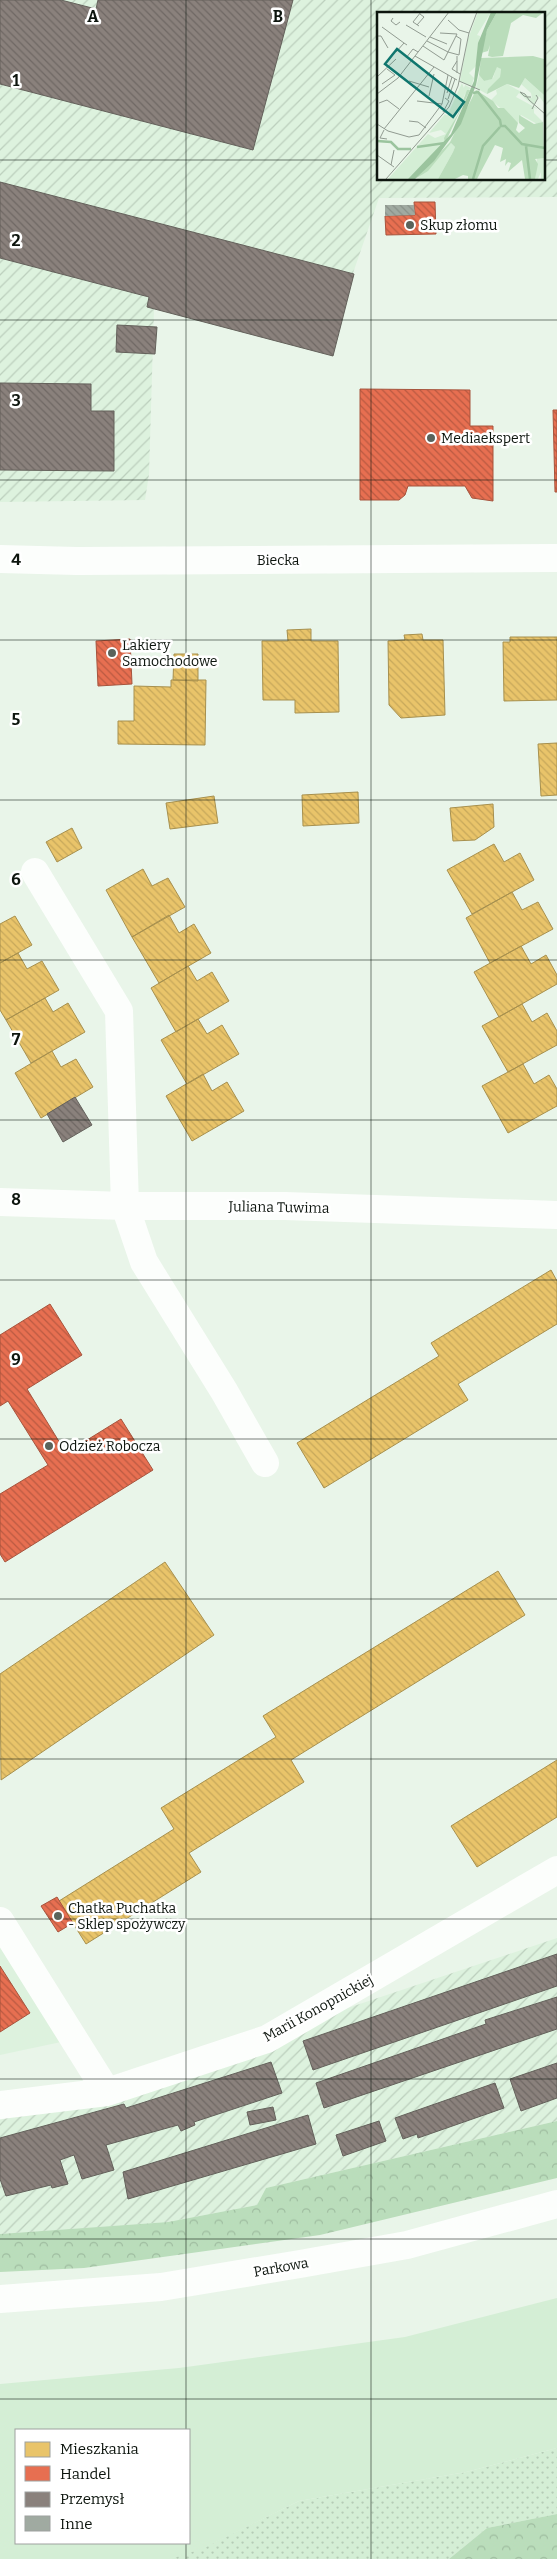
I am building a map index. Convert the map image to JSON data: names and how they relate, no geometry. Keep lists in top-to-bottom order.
{
  "streets": {
    "street": [
      "Biecka",
      "Juliana Tuwima",
      "Marii Konopnickiej",
      "Parkowa"
    ]
  },
  "places": [
    "Skup złomu",
    "Mediaekspert",
    "Lakiery Samochodowe",
    "Odzież Robocza",
    "Chatka Puchatka - Sklep spożywczy"
  ],
  "legend": [
    "Mieszkania",
    "Handel",
    "Przemysł",
    "Inne"
  ],
  "grid": {
    "columns": ["A", "B"],
    "rows": [
      "1",
      "2",
      "3",
      "4",
      "5",
      "6",
      "7",
      "8",
      "9"
    ]
  }
}
